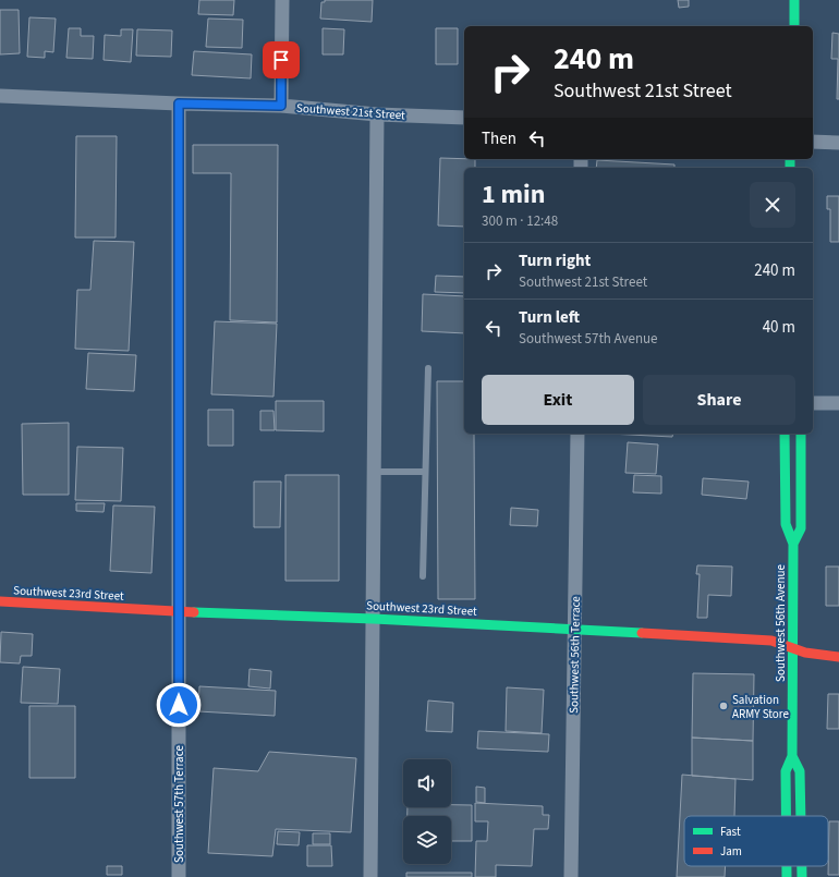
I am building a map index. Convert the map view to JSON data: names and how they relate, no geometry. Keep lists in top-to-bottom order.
{
  "streets": {
    "street": [
      "Southwest 21st Street",
      "Southwest 23rd Street",
      "Southwest 56th Avenue",
      "Southwest 56th Terrace",
      "Southwest 57th Terrace"
    ]
  },
  "crossings": [
    ["Southwest 21st Street", "Southwest 57th Terrace"],
    ["Southwest 23rd Street", "Southwest 56th Avenue"],
    ["Southwest 23rd Street", "Southwest 56th Terrace"],
    ["Southwest 23rd Street", "Southwest 57th Terrace"]
  ],
  "places": ["Salvation ARMY Store"],
  "legend": ["Fast", "Jam"],
  "page": {
    "turn": ["240 m", "Southwest 21st Street"],
    "then": "Then",
    "heading": ["1 min", "300 m · 12:48"],
    "list": [
      {
        "name": "Turn right",
        "note": "Southwest 21st Street",
        "value": "240 m"
      },
      {
        "name": "Turn left",
        "note": "Southwest 57th Avenue",
        "value": "40 m"
      }
    ],
    "buttons": ["Exit", "Share"]
  }
}
